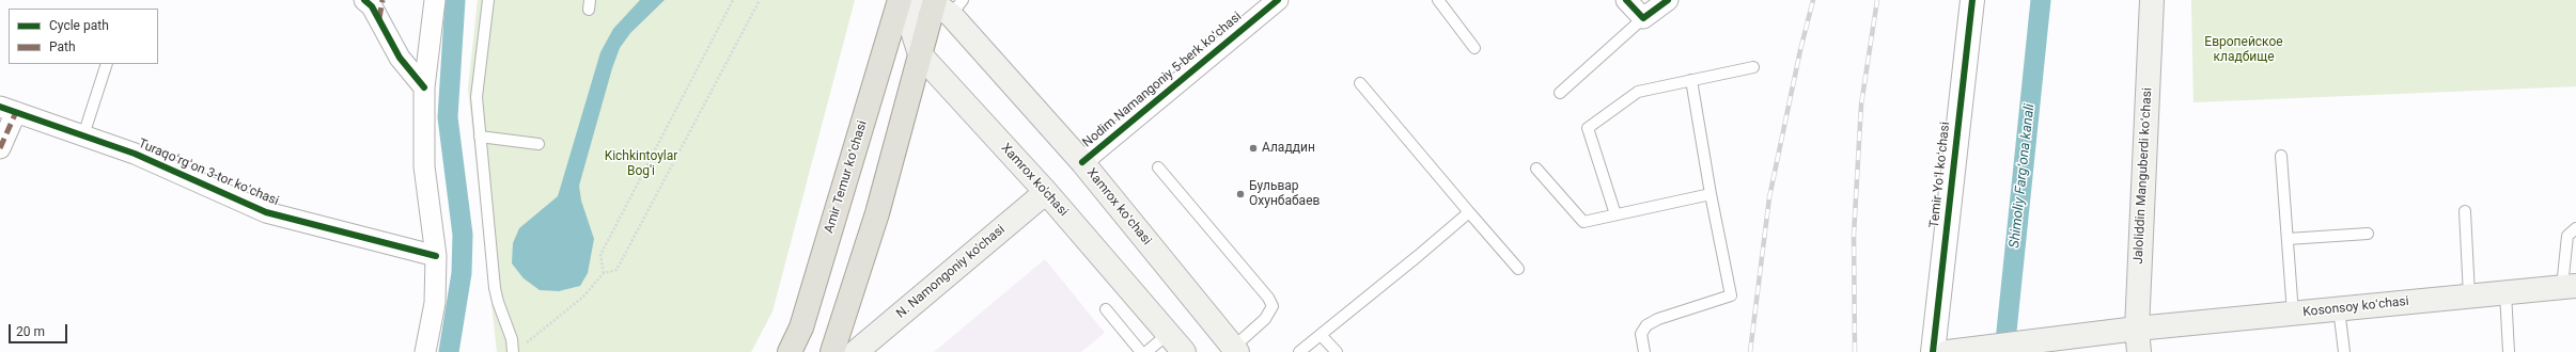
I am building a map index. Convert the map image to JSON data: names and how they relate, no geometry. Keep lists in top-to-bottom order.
{
  "streets": {
    "main road": [
      "Jaloliddin Manguberdi koʻchasi",
      "Amir Temur koʻchasi",
      "Xamrox ko'chasi",
      "Xamrox koʻchasi",
      "N. Namongoniy ko'chasi",
      "Kosonsoy koʻchasi"
    ],
    "street": ["Nodim Namangoniy 5-berk koʻchasi", "Turaqoʻrgʻon 3-tor koʻchasi", "Temir Yoʻl koʻchasi"]
  },
  "crossings": [
    ["Nodim Namangoniy 5-berk koʻchasi", "Xamrox koʻchasi"],
    ["Jaloliddin Manguberdi koʻchasi", "Kosonsoy koʻchasi"],
    ["Xamrox ko'chasi", "N. Namongoniy ko'chasi"]
  ],
  "water": ["Shimoliy Fargʻona kanali"],
  "parks": ["Европейское кладбище", "Kichkintoylar Bog'i"],
  "places": ["Аладдин", "Бульвар Охунбабаев"],
  "legend": ["Cycle path", "Path"],
  "scale_bar": "20 m"
}
